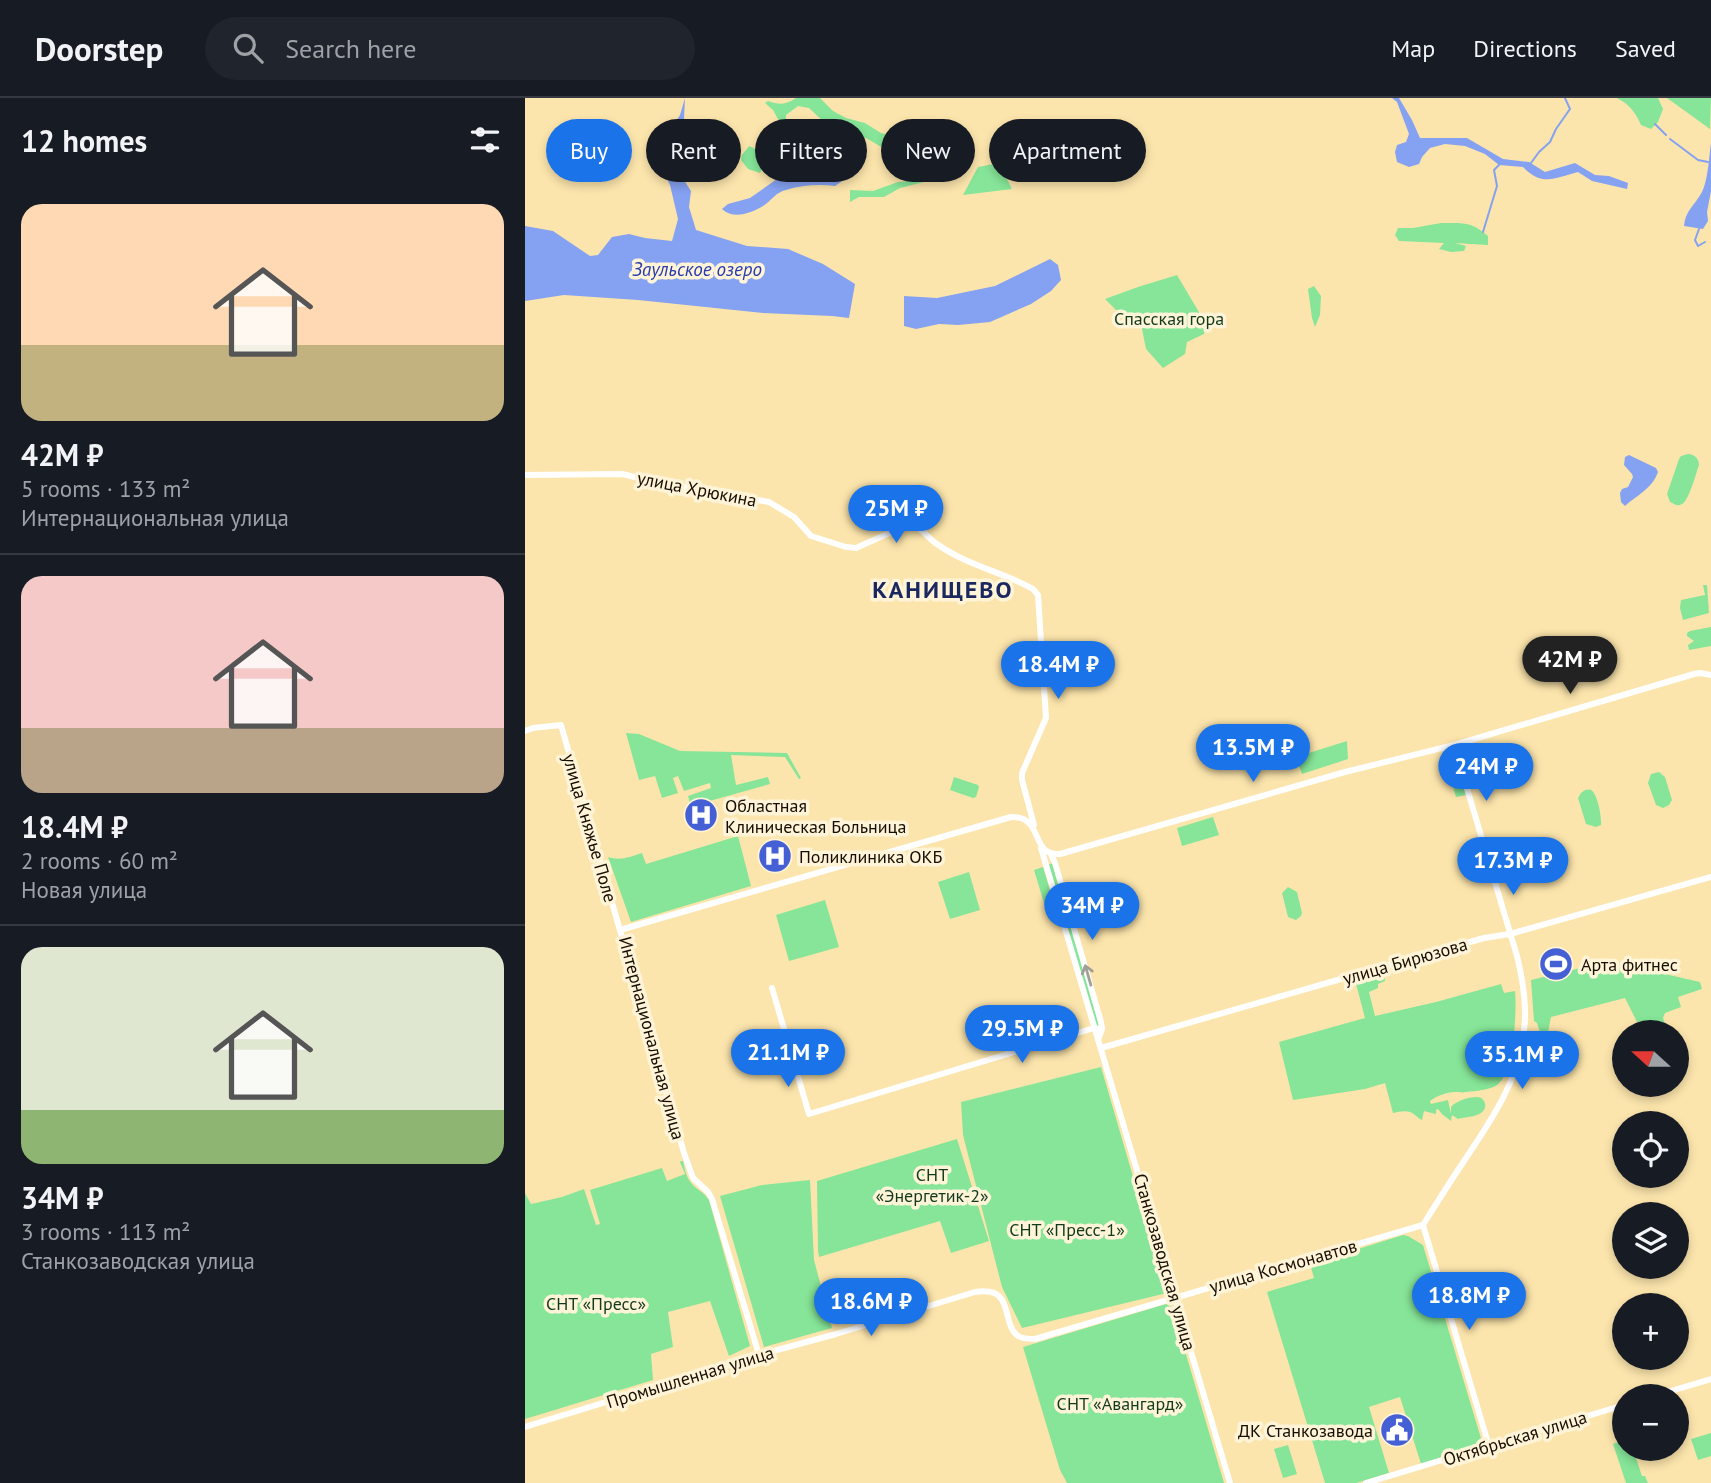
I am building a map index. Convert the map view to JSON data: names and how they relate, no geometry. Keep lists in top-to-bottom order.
{
  "streets": {
    "street": [
      "улица Хрюкина",
      "улица Княжье Поле",
      "улица Бирюзова",
      "Интернациональная улица",
      "Станкозаводская улица",
      "улица Космонавтов",
      "Промышленная улица",
      "Октябрьская улица"
    ]
  },
  "crossings": [
    ["улица Хрюкина", "Интернациональная улица"],
    ["улица Княжье Поле", "Интернациональная улица"],
    ["улица Бирюзова", "Станкозаводская улица"],
    ["Интернациональная улица", "Промышленная улица"],
    ["Станкозаводская улица", "улица Космонавтов"],
    ["улица Космонавтов", "Промышленная улица"]
  ],
  "districts": ["КАНИЩЕВО"],
  "water": ["Заульское озеро"],
  "parks": [
    "Спасская гора",
    "СНТ «Энергетик-2»",
    "СНТ «Пресс-1»",
    "СНТ «Пресс»",
    "СНТ «Авангард»"
  ],
  "places": {
    "hospital": ["Областная Клиническая Больница", "Поликлиника ОКБ"],
    "sports": ["Арта фитнес"],
    "public building": ["ДК Станкозавода"]
  },
  "north": "left",
  "page": {
    "header": "Doorstep",
    "search": "Search here",
    "nav": ["Map", "Directions", "Saved"],
    "heading": "12 homes",
    "chip": [
      "Buy",
      "Rent",
      "Filters",
      "New",
      "Apartment"
    ],
    "list": [
      {
        "name": "42M ₽",
        "note": "5 rooms · 133 m² · Интернациональная улица"
      },
      {
        "name": "18.4M ₽",
        "note": "2 rooms · 60 m² · Новая улица"
      },
      {
        "name": "34M ₽",
        "note": "3 rooms · 113 m² · Станкозаводская улица"
      }
    ],
    "price": [
      "25M ₽",
      "42M ₽",
      "18.4M ₽",
      "13.5M ₽",
      "24M ₽",
      "17.3M ₽",
      "34M ₽",
      "29.5M ₽",
      "21.1M ₽",
      "35.1M ₽",
      "18.8M ₽",
      "18.6M ₽"
    ],
    "map_buttons": ["+", "−"]
  }
}
